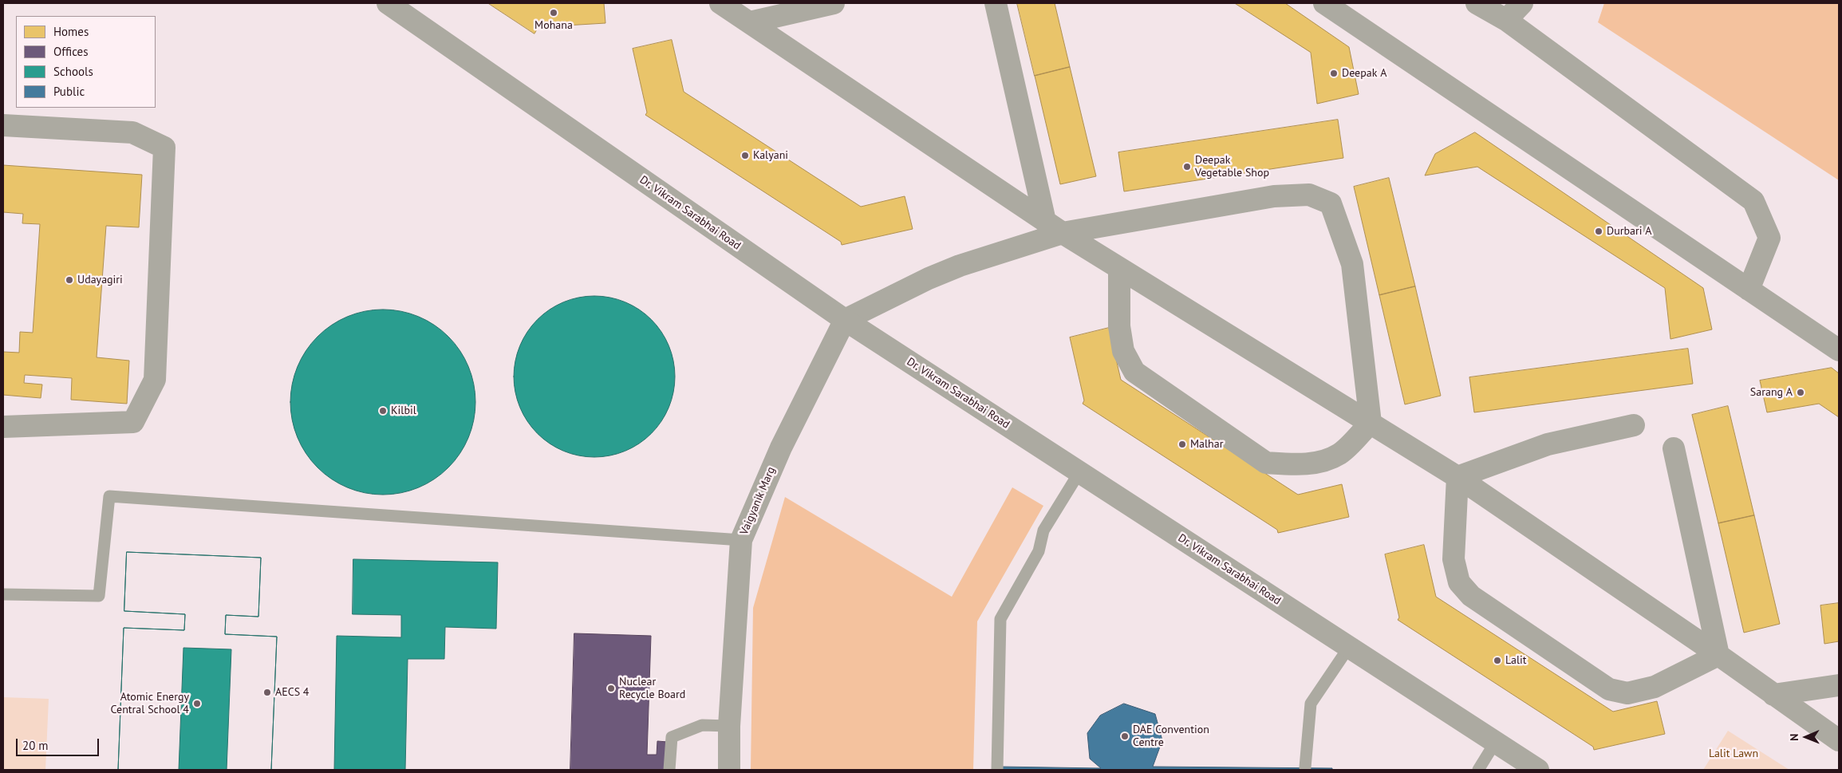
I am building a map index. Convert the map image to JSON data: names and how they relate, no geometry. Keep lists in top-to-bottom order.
{
  "streets": {
    "street": ["Dr. Vikram Sarabhai Road", "Vaigyanik Marg"]
  },
  "crossings": [
    ["Dr. Vikram Sarabhai Road", "Vaigyanik Marg"]
  ],
  "parks": ["Lalit Lawn"],
  "places": [
    "Mohana",
    "Deepak A",
    "Kalyani",
    "Deepak Vegetable Shop",
    "Durbari A",
    "Udayagiri",
    "Sarang A",
    "Kilbil",
    "Malhar",
    "Lalit",
    "Nuclear Recycle Board",
    "AECS 4",
    "Atomic Energy Central School 4",
    "DAE Convention Centre"
  ],
  "legend": [
    "Homes",
    "Offices",
    "Schools",
    "Public"
  ],
  "scale_bar": "20 m",
  "north": "left"
}
